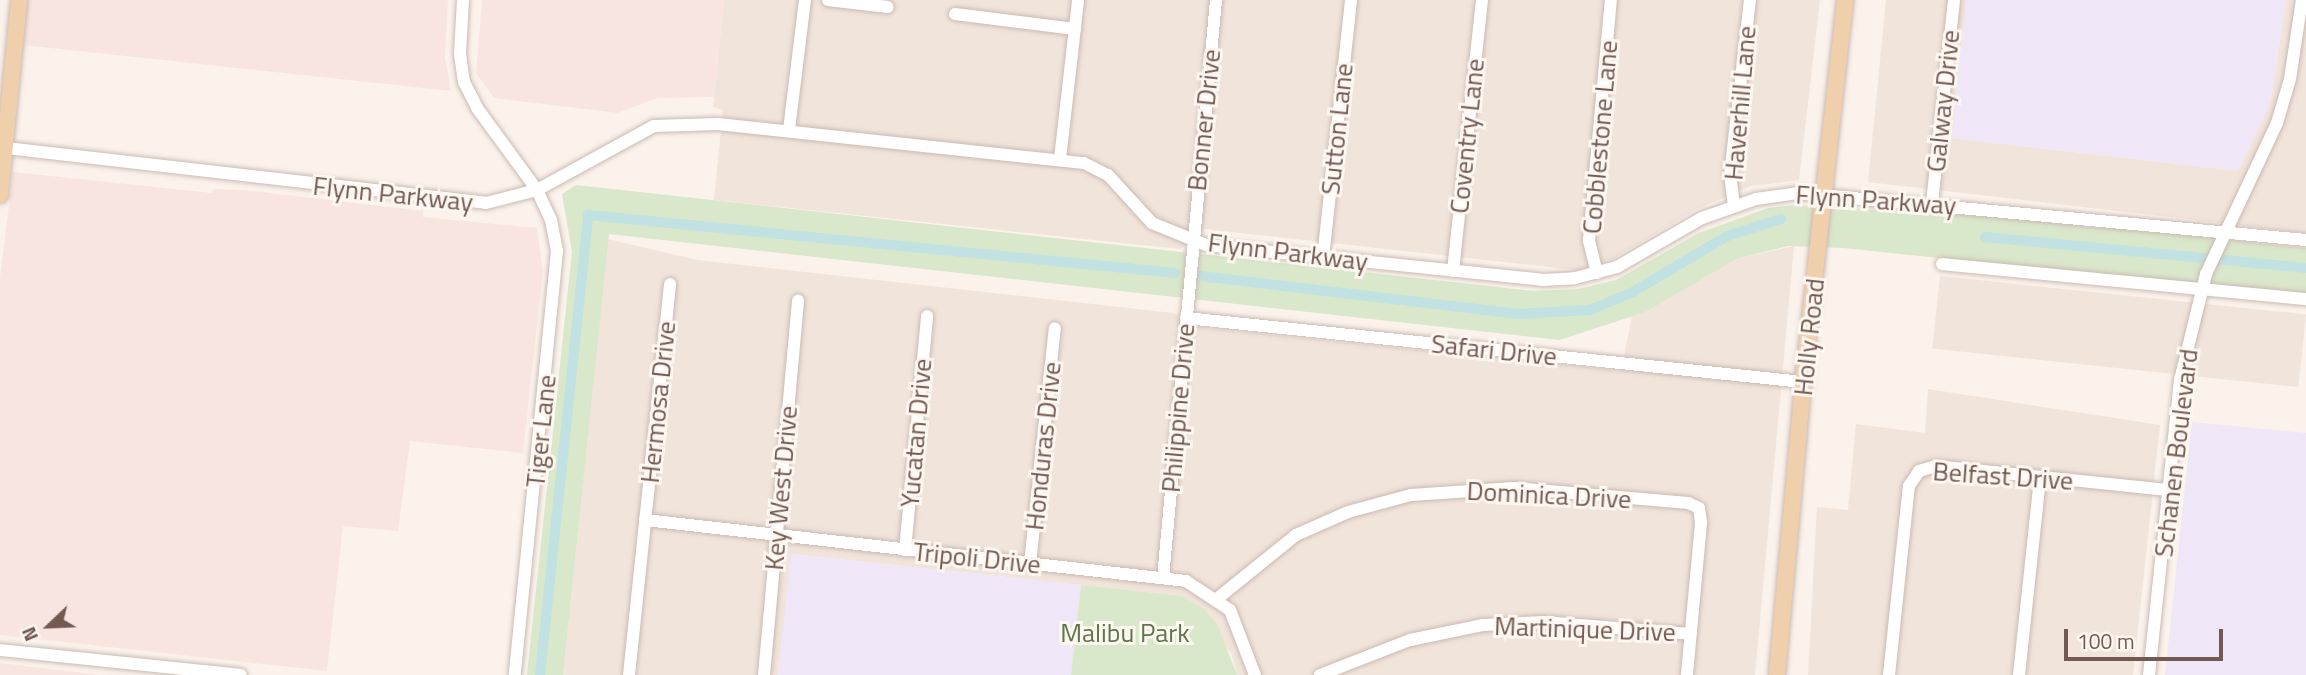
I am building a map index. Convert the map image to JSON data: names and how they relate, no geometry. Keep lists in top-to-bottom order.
{
  "streets": {
    "main road": ["Holly Road"],
    "street": [
      "Galway Drive",
      "Haverhill Lane",
      "Bonner Drive",
      "Sutton Lane",
      "Coventry Lane",
      "Cobblestone Lane",
      "Flynn Parkway",
      "Safari Drive",
      "Hermosa Drive",
      "Philippine Drive",
      "Tiger Lane",
      "Yucatan Drive",
      "Honduras Drive",
      "Schanen Boulevard",
      "Belfast Drive",
      "Key West Drive",
      "Dominica Drive",
      "Tripoli Drive",
      "Martinique Drive"
    ]
  },
  "crossings": [
    ["Galway Drive", "Flynn Parkway"],
    ["Haverhill Lane", "Flynn Parkway"],
    ["Bonner Drive", "Flynn Parkway"],
    ["Bonner Drive", "Philippine Drive"],
    ["Sutton Lane", "Flynn Parkway"],
    ["Coventry Lane", "Flynn Parkway"],
    ["Cobblestone Lane", "Flynn Parkway"],
    ["Flynn Parkway", "Holly Road"],
    ["Flynn Parkway", "Philippine Drive"],
    ["Flynn Parkway", "Tiger Lane"],
    ["Flynn Parkway", "Schanen Boulevard"],
    ["Holly Road", "Safari Drive"],
    ["Safari Drive", "Philippine Drive"],
    ["Hermosa Drive", "Tripoli Drive"],
    ["Philippine Drive", "Tripoli Drive"],
    ["Yucatan Drive", "Tripoli Drive"],
    ["Honduras Drive", "Tripoli Drive"],
    ["Schanen Boulevard", "Belfast Drive"],
    ["Key West Drive", "Tripoli Drive"],
    ["Dominica Drive", "Tripoli Drive"],
    ["Dominica Drive", "Martinique Drive"]
  ],
  "parks": ["Malibu Park"],
  "scale_bar": "100 m",
  "north": "bottom left"
}
